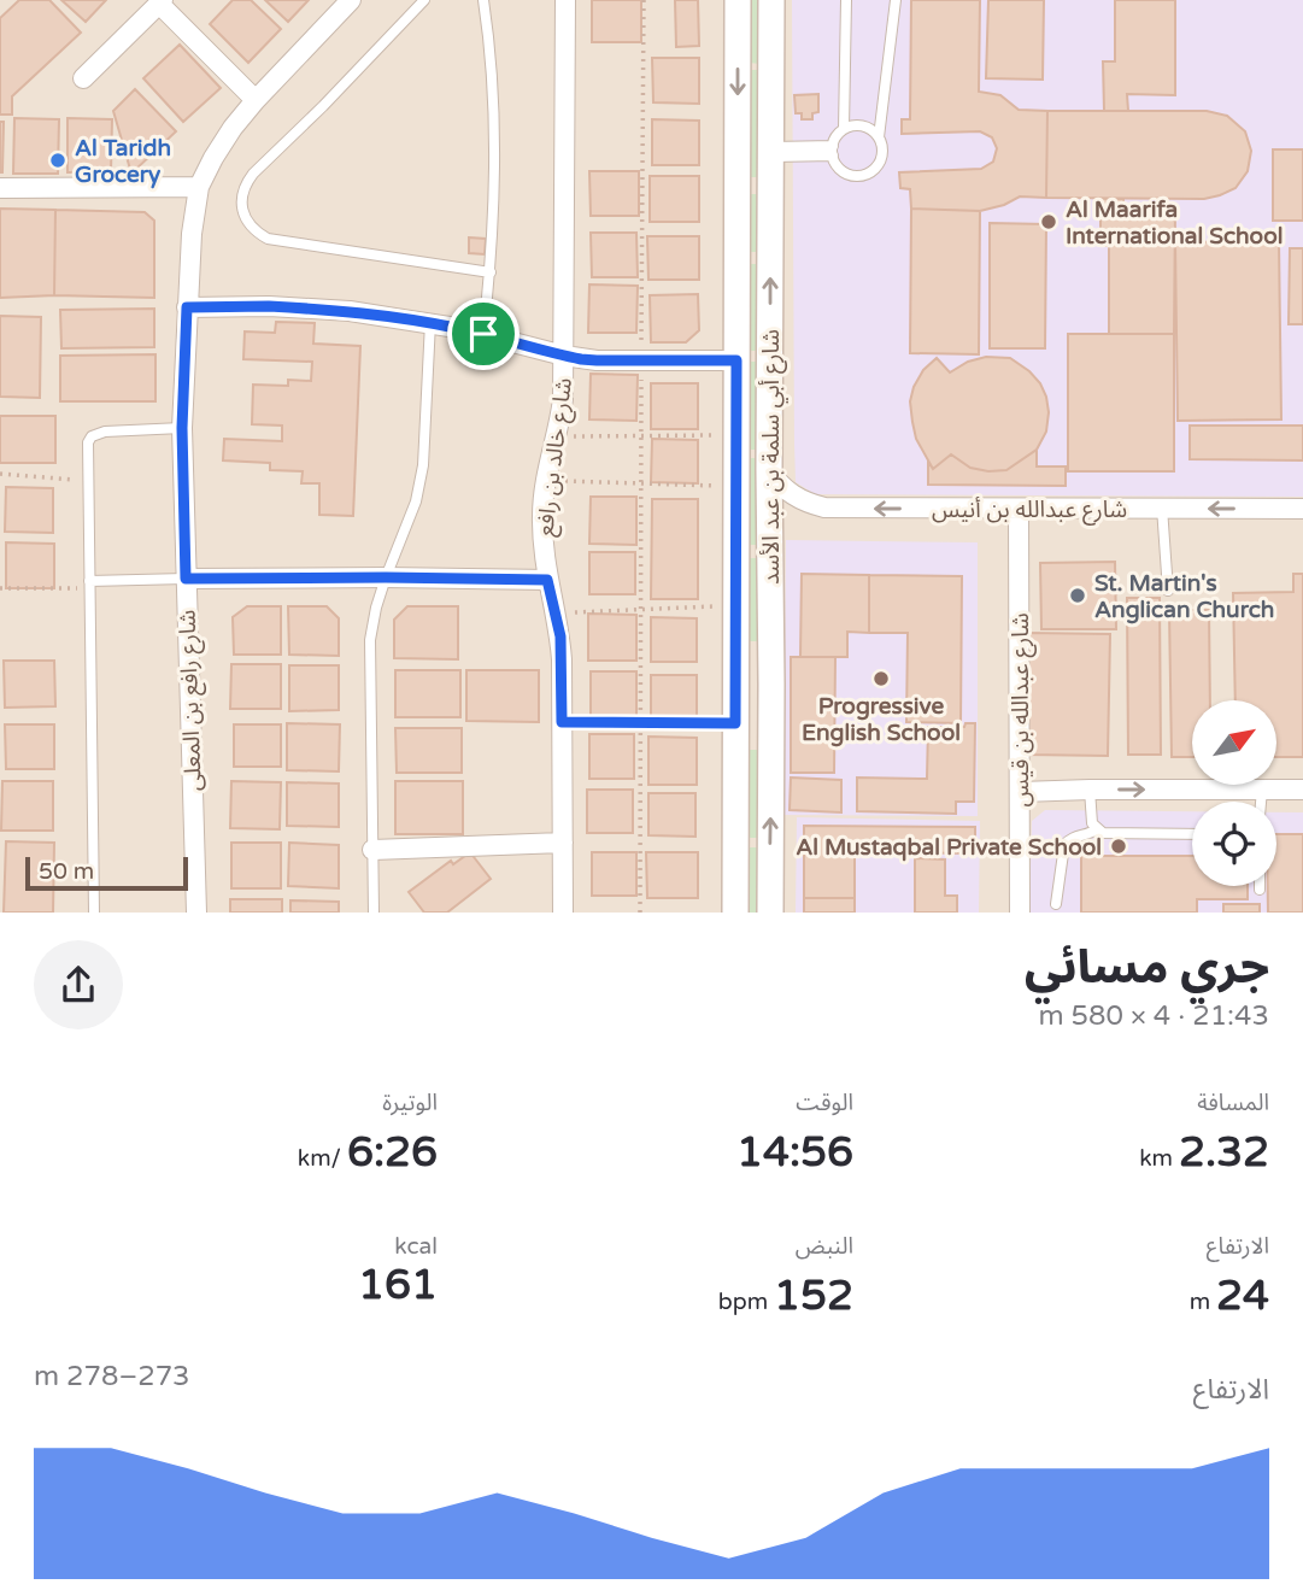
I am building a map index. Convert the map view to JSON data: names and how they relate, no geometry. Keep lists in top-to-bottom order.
{
  "streets": {
    "street": [
      "شارع خالد بن رافع",
      "شارع أبي سلمة بن عبد الأسد",
      "شارع عبدالله بن أنيس",
      "شارع رافع بن المعلى",
      "شارع عبدالله بن قيس"
    ]
  },
  "crossings": [
    ["شارع أبي سلمة بن عبد الأسد", "شارع عبدالله بن أنيس"],
    ["شارع عبدالله بن أنيس", "شارع عبدالله بن قيس"]
  ],
  "one_way": ["شارع عبدالله بن أنيس"],
  "places": [
    "Al Taridh Grocery",
    "Al Maarifa International School",
    "St. Martin's Anglican Church",
    "Progressive English School",
    "Al Mustaqbal Private School"
  ],
  "scale_bar": "50 m",
  "north": "top right",
  "page": {
    "scale": "50 m",
    "heading": ["جري مسائي", "21:43 · 4 × 580 m"],
    "stats": [
      ["المسافة", "2.32 km"],
      ["الوقت", "14:56"],
      ["الوتيرة", "6:26 /km"],
      ["الارتفاع", "24 m"],
      ["النبض", "152 bpm"],
      ["kcal", "161"]
    ],
    "chart": ["الارتفاع", "273–278 m"]
  }
}
